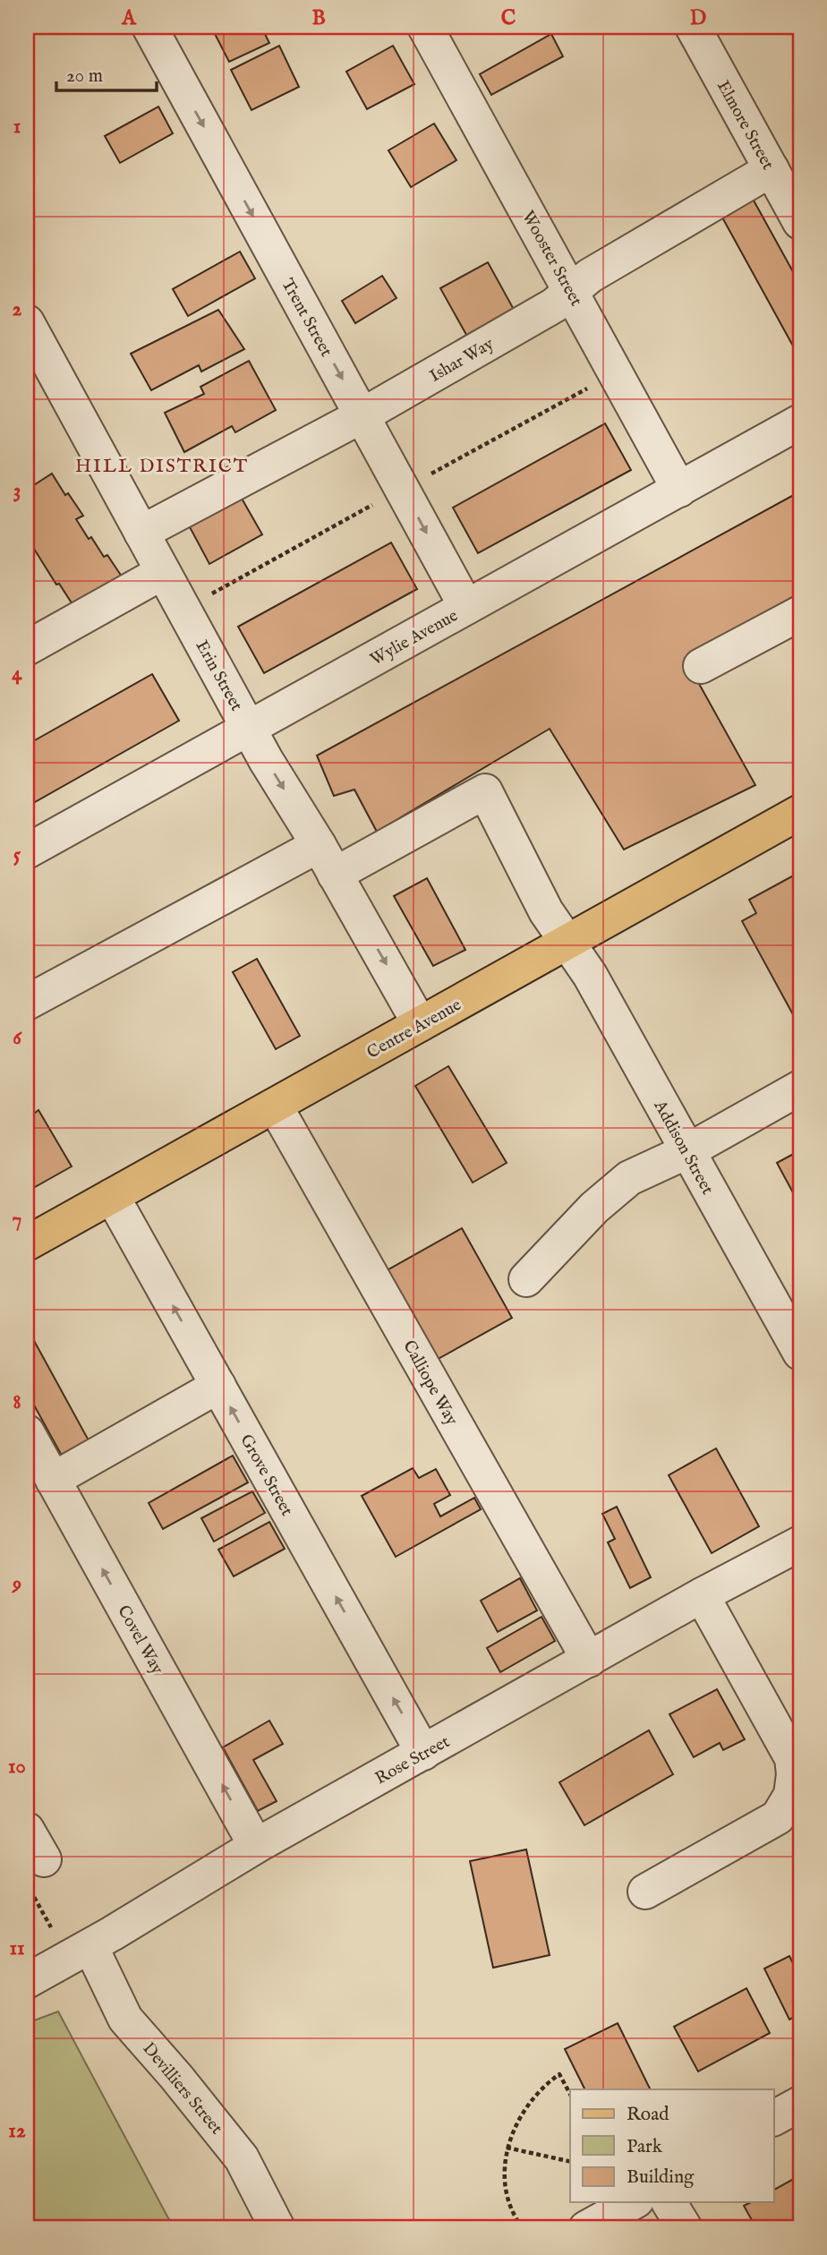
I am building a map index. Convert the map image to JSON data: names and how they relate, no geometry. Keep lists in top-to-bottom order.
{
  "streets": {
    "main road": ["Centre Avenue"],
    "street": [
      "Elmore Street",
      "Wooster Street",
      "Trent Street",
      "Ishar Way",
      "Wylie Avenue",
      "Erin Street",
      "Addison Street",
      "Calliope Way",
      "Grove Street",
      "Covel Way",
      "Rose Street",
      "Devilliers Street"
    ]
  },
  "crossings": [
    ["Elmore Street", "Ishar Way"],
    ["Wooster Street", "Ishar Way"],
    ["Wooster Street", "Wylie Avenue"],
    ["Trent Street", "Ishar Way"],
    ["Trent Street", "Wylie Avenue"],
    ["Ishar Way", "Erin Street"],
    ["Wylie Avenue", "Erin Street"],
    ["Erin Street", "Centre Avenue"],
    ["Erin Street", "Addison Street"],
    ["Centre Avenue", "Addison Street"],
    ["Centre Avenue", "Calliope Way"],
    ["Centre Avenue", "Grove Street"],
    ["Calliope Way", "Rose Street"],
    ["Grove Street", "Rose Street"],
    ["Covel Way", "Rose Street"],
    ["Rose Street", "Devilliers Street"]
  ],
  "one_way": [
    "Trent Street",
    "Erin Street",
    "Grove Street",
    "Covel Way"
  ],
  "districts": ["HILL DISTRICT"],
  "legend": ["Road", "Park", "Building"],
  "scale_bar": "20 m",
  "grid": {
    "columns": [
      "A",
      "B",
      "C",
      "D"
    ],
    "rows": [
      "1",
      "2",
      "3",
      "4",
      "5",
      "6",
      "7",
      "8",
      "9",
      "10",
      "11",
      "12"
    ]
  }
}
